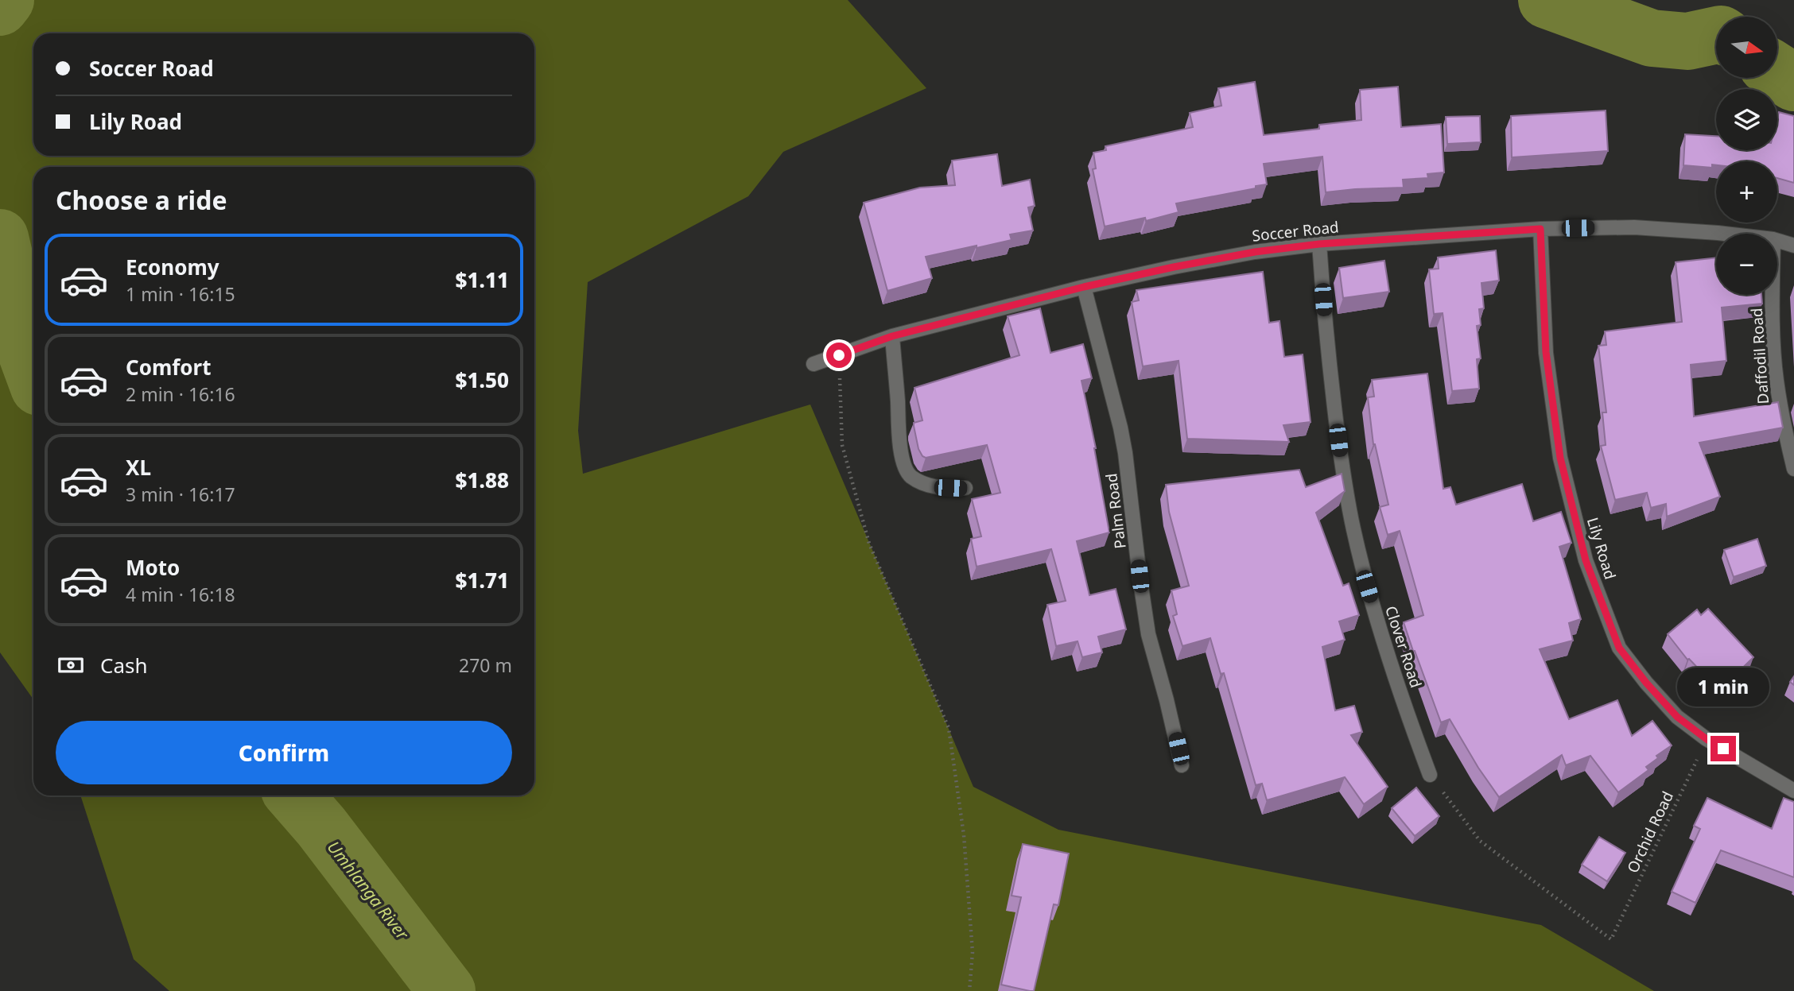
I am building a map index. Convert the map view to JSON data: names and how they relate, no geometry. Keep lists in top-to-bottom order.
{
  "streets": {
    "street": [
      "Soccer Road",
      "Daffodil Road",
      "Palm Road",
      "Lily Road",
      "Clover Road"
    ],
    "path": ["Orchid Road"]
  },
  "crossings": [
    ["Soccer Road", "Palm Road"],
    ["Soccer Road", "Lily Road"],
    ["Soccer Road", "Clover Road"],
    ["Lily Road", "Orchid Road"],
    ["Clover Road", "Orchid Road"]
  ],
  "water": ["Umhlanga River"],
  "north": "right",
  "page": {
    "map_buttons": ["+", "−"],
    "banner": ["Soccer Road", "Lily Road"],
    "heading": "Choose a ride",
    "list": [
      {
        "name": "Economy",
        "note": "1 min · 16:15",
        "value": "$1.11"
      },
      {
        "name": "Comfort",
        "note": "2 min · 16:16",
        "value": "$1.50"
      },
      {
        "name": "XL",
        "note": "3 min · 16:17",
        "value": "$1.88"
      },
      {
        "name": "Moto",
        "note": "4 min · 16:18",
        "value": "$1.71"
      }
    ],
    "pay": ["Cash", "270 m"],
    "bubble": "1 min",
    "buttons": "Confirm"
  }
}
